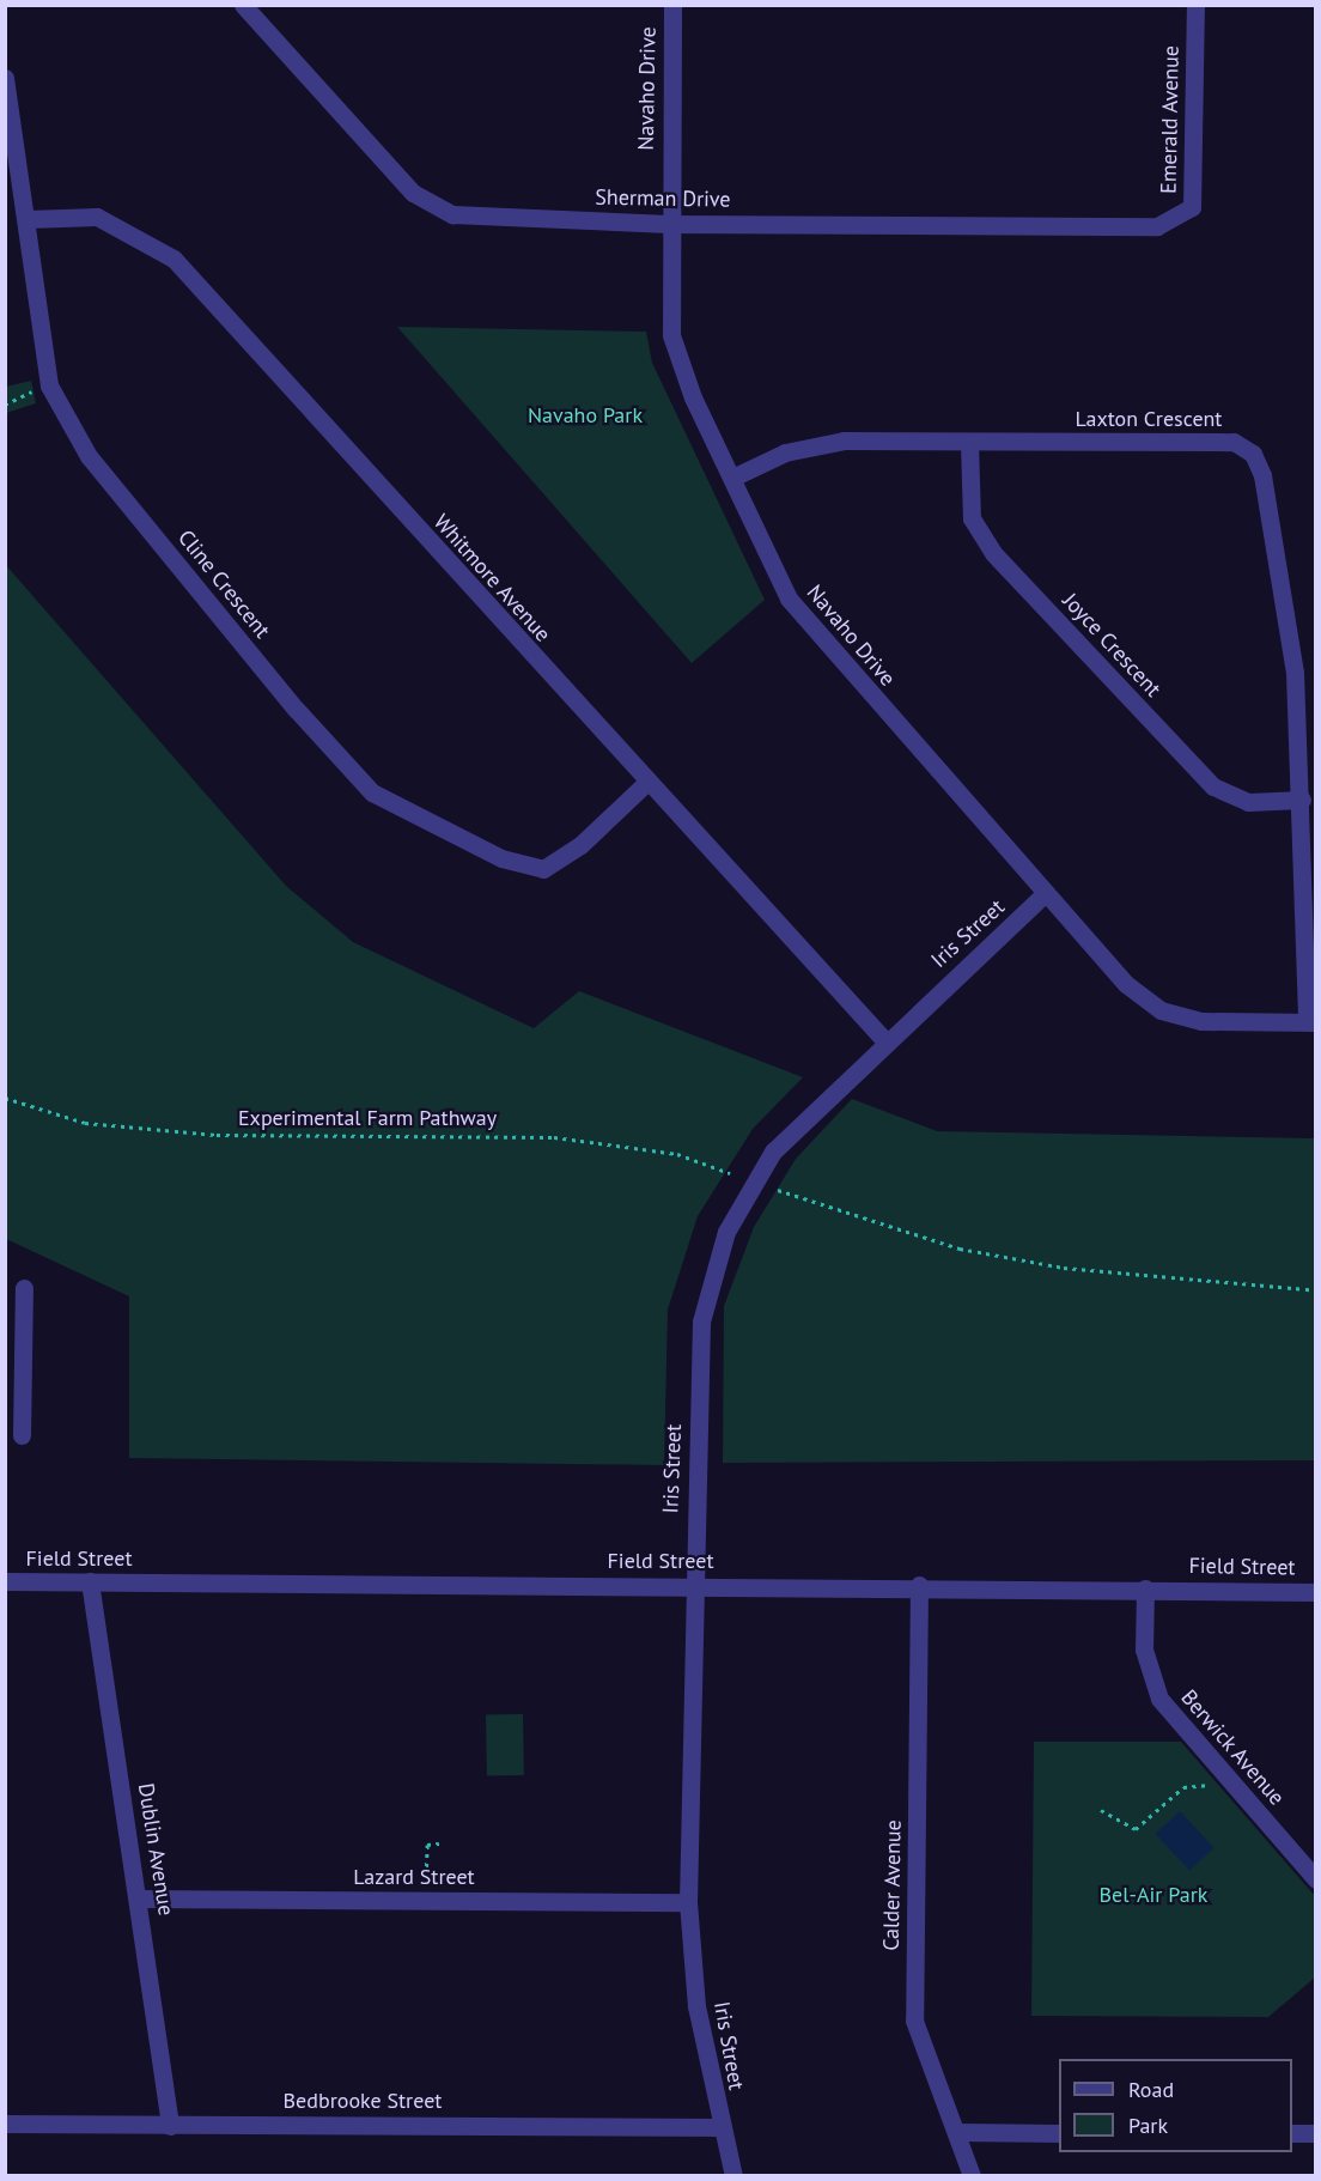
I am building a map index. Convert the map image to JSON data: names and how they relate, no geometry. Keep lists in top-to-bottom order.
{
  "streets": {
    "street": [
      "Navaho Drive",
      "Emerald Avenue",
      "Sherman Drive",
      "Laxton Crescent",
      "Whitmore Avenue",
      "Cline Crescent",
      "Joyce Crescent",
      "Iris Street",
      "Field Street",
      "Berwick Avenue",
      "Dublin Avenue",
      "Lazard Street",
      "Calder Avenue",
      "Bedbrooke Street"
    ],
    "path": ["Experimental Farm Pathway"]
  },
  "crossings": [
    ["Navaho Drive", "Sherman Drive"],
    ["Navaho Drive", "Laxton Crescent"],
    ["Navaho Drive", "Iris Street"],
    ["Emerald Avenue", "Sherman Drive"],
    ["Laxton Crescent", "Joyce Crescent"],
    ["Whitmore Avenue", "Cline Crescent"],
    ["Whitmore Avenue", "Iris Street"],
    ["Iris Street", "Field Street"],
    ["Iris Street", "Lazard Street"],
    ["Iris Street", "Bedbrooke Street"],
    ["Field Street", "Berwick Avenue"],
    ["Field Street", "Dublin Avenue"],
    ["Field Street", "Calder Avenue"],
    ["Dublin Avenue", "Lazard Street"],
    ["Dublin Avenue", "Bedbrooke Street"]
  ],
  "parks": ["Navaho Park", "Bel-Air Park"],
  "legend": ["Road", "Park"]
}
